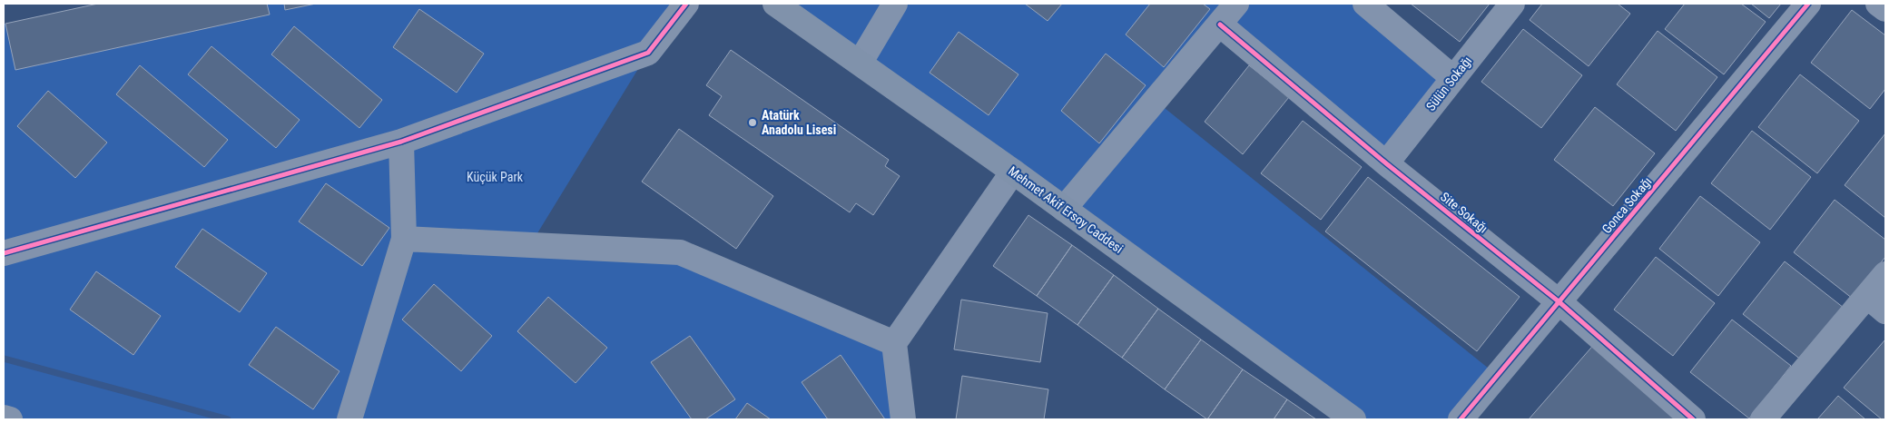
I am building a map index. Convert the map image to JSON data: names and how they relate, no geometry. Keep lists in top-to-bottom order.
{
  "streets": {
    "main road": ["Mehmet Akif Ersoy Caddesi"],
    "street": ["Sülün Sokağı", "Gonca Sokağı", "Site Sokağı"]
  },
  "crossings": [
    ["Sülün Sokağı", "Site Sokağı"],
    ["Gonca Sokağı", "Site Sokağı"]
  ],
  "parks": ["Küçük Park"],
  "places": ["Atatürk Anadolu Lisesi"]
}
